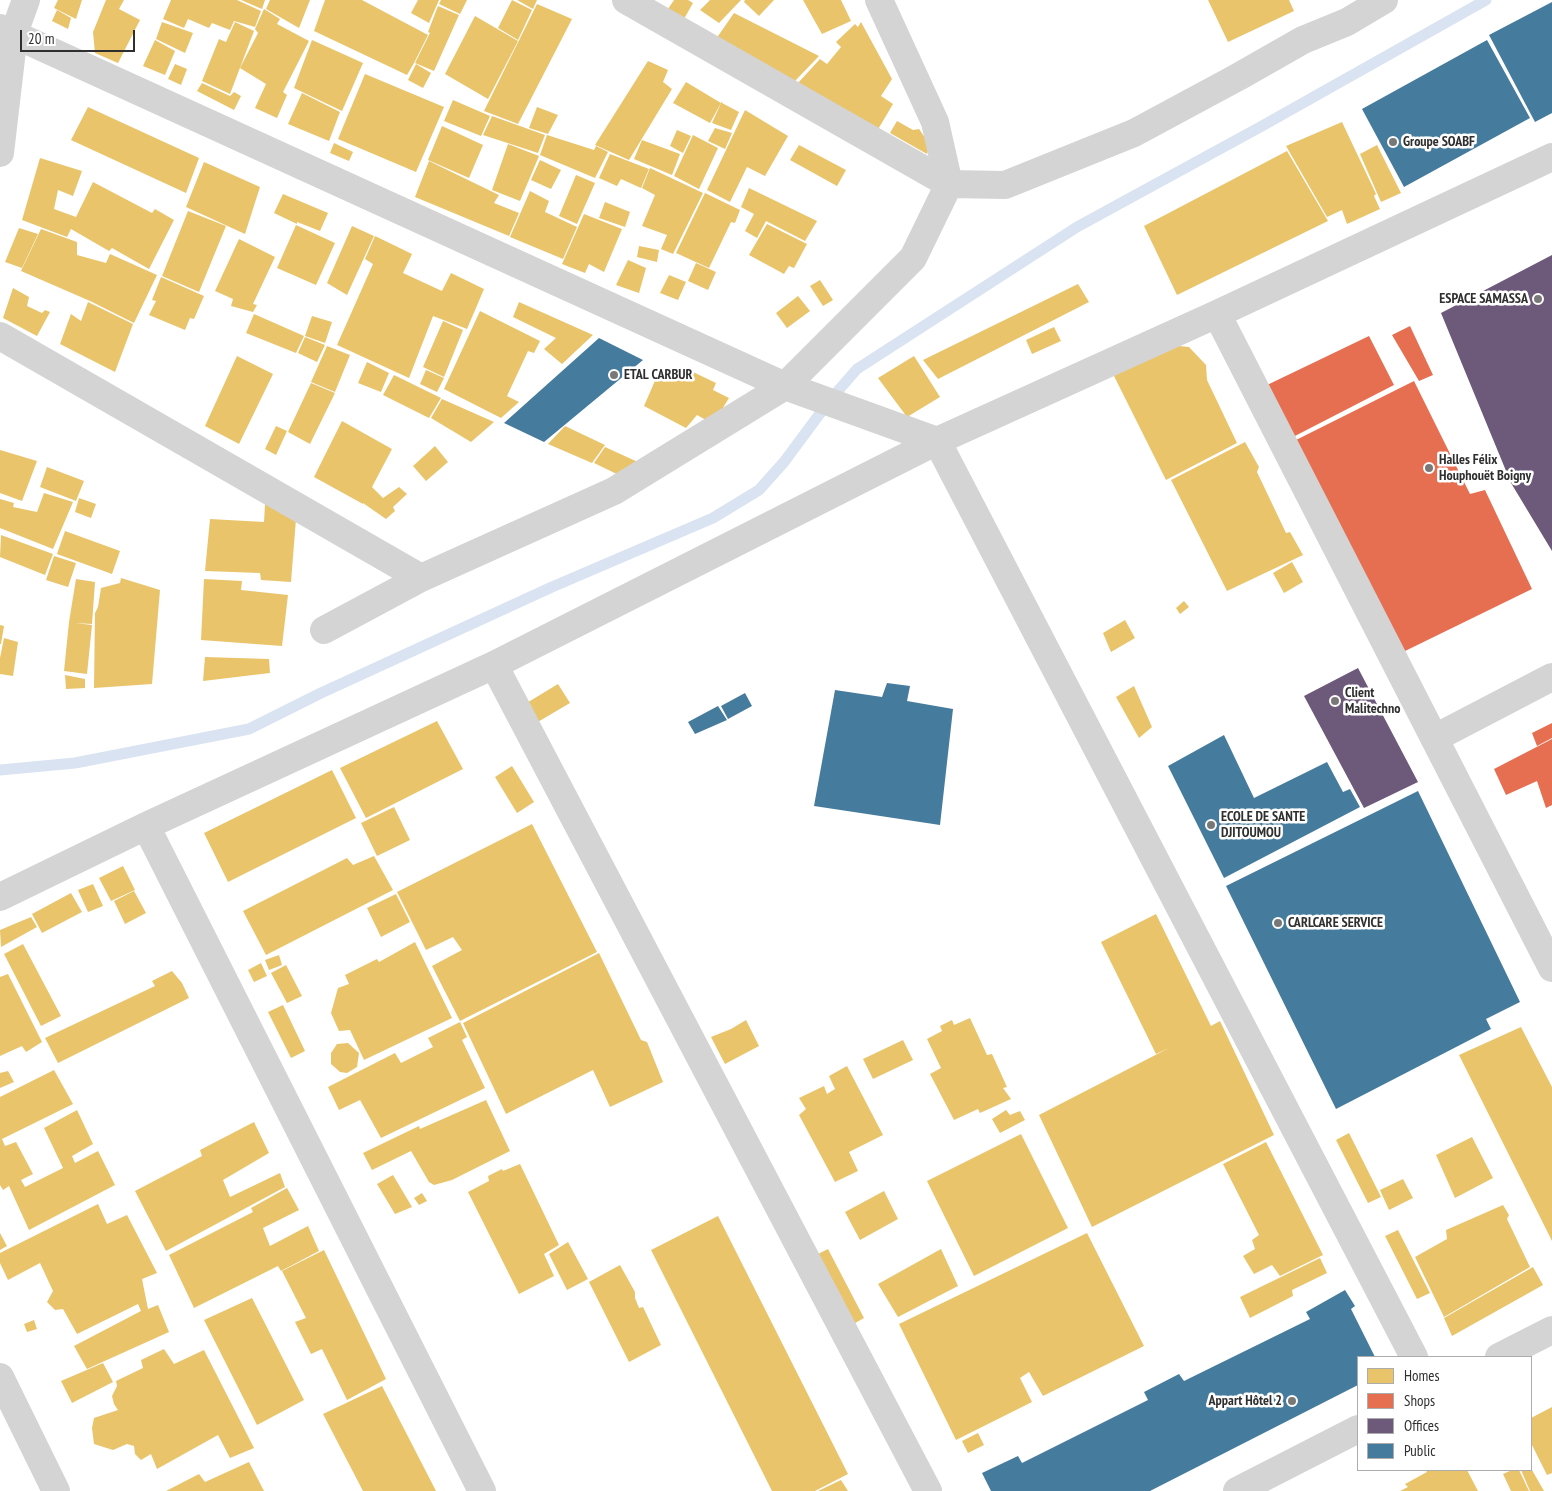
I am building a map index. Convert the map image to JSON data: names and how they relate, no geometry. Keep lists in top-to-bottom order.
{
  "places": [
    "Groupe SOABF",
    "ESPACE SAMASSA",
    "ETAL CARBUR",
    "Halles Félix Houphouët Boigny",
    "Client Malitechno",
    "ECOLE DE SANTE DJITOUMOU",
    "CARLCARE SERVICE",
    "Appart Hôtel 2"
  ],
  "legend": [
    "Homes",
    "Shops",
    "Offices",
    "Public"
  ],
  "scale_bar": "20 m"
}
